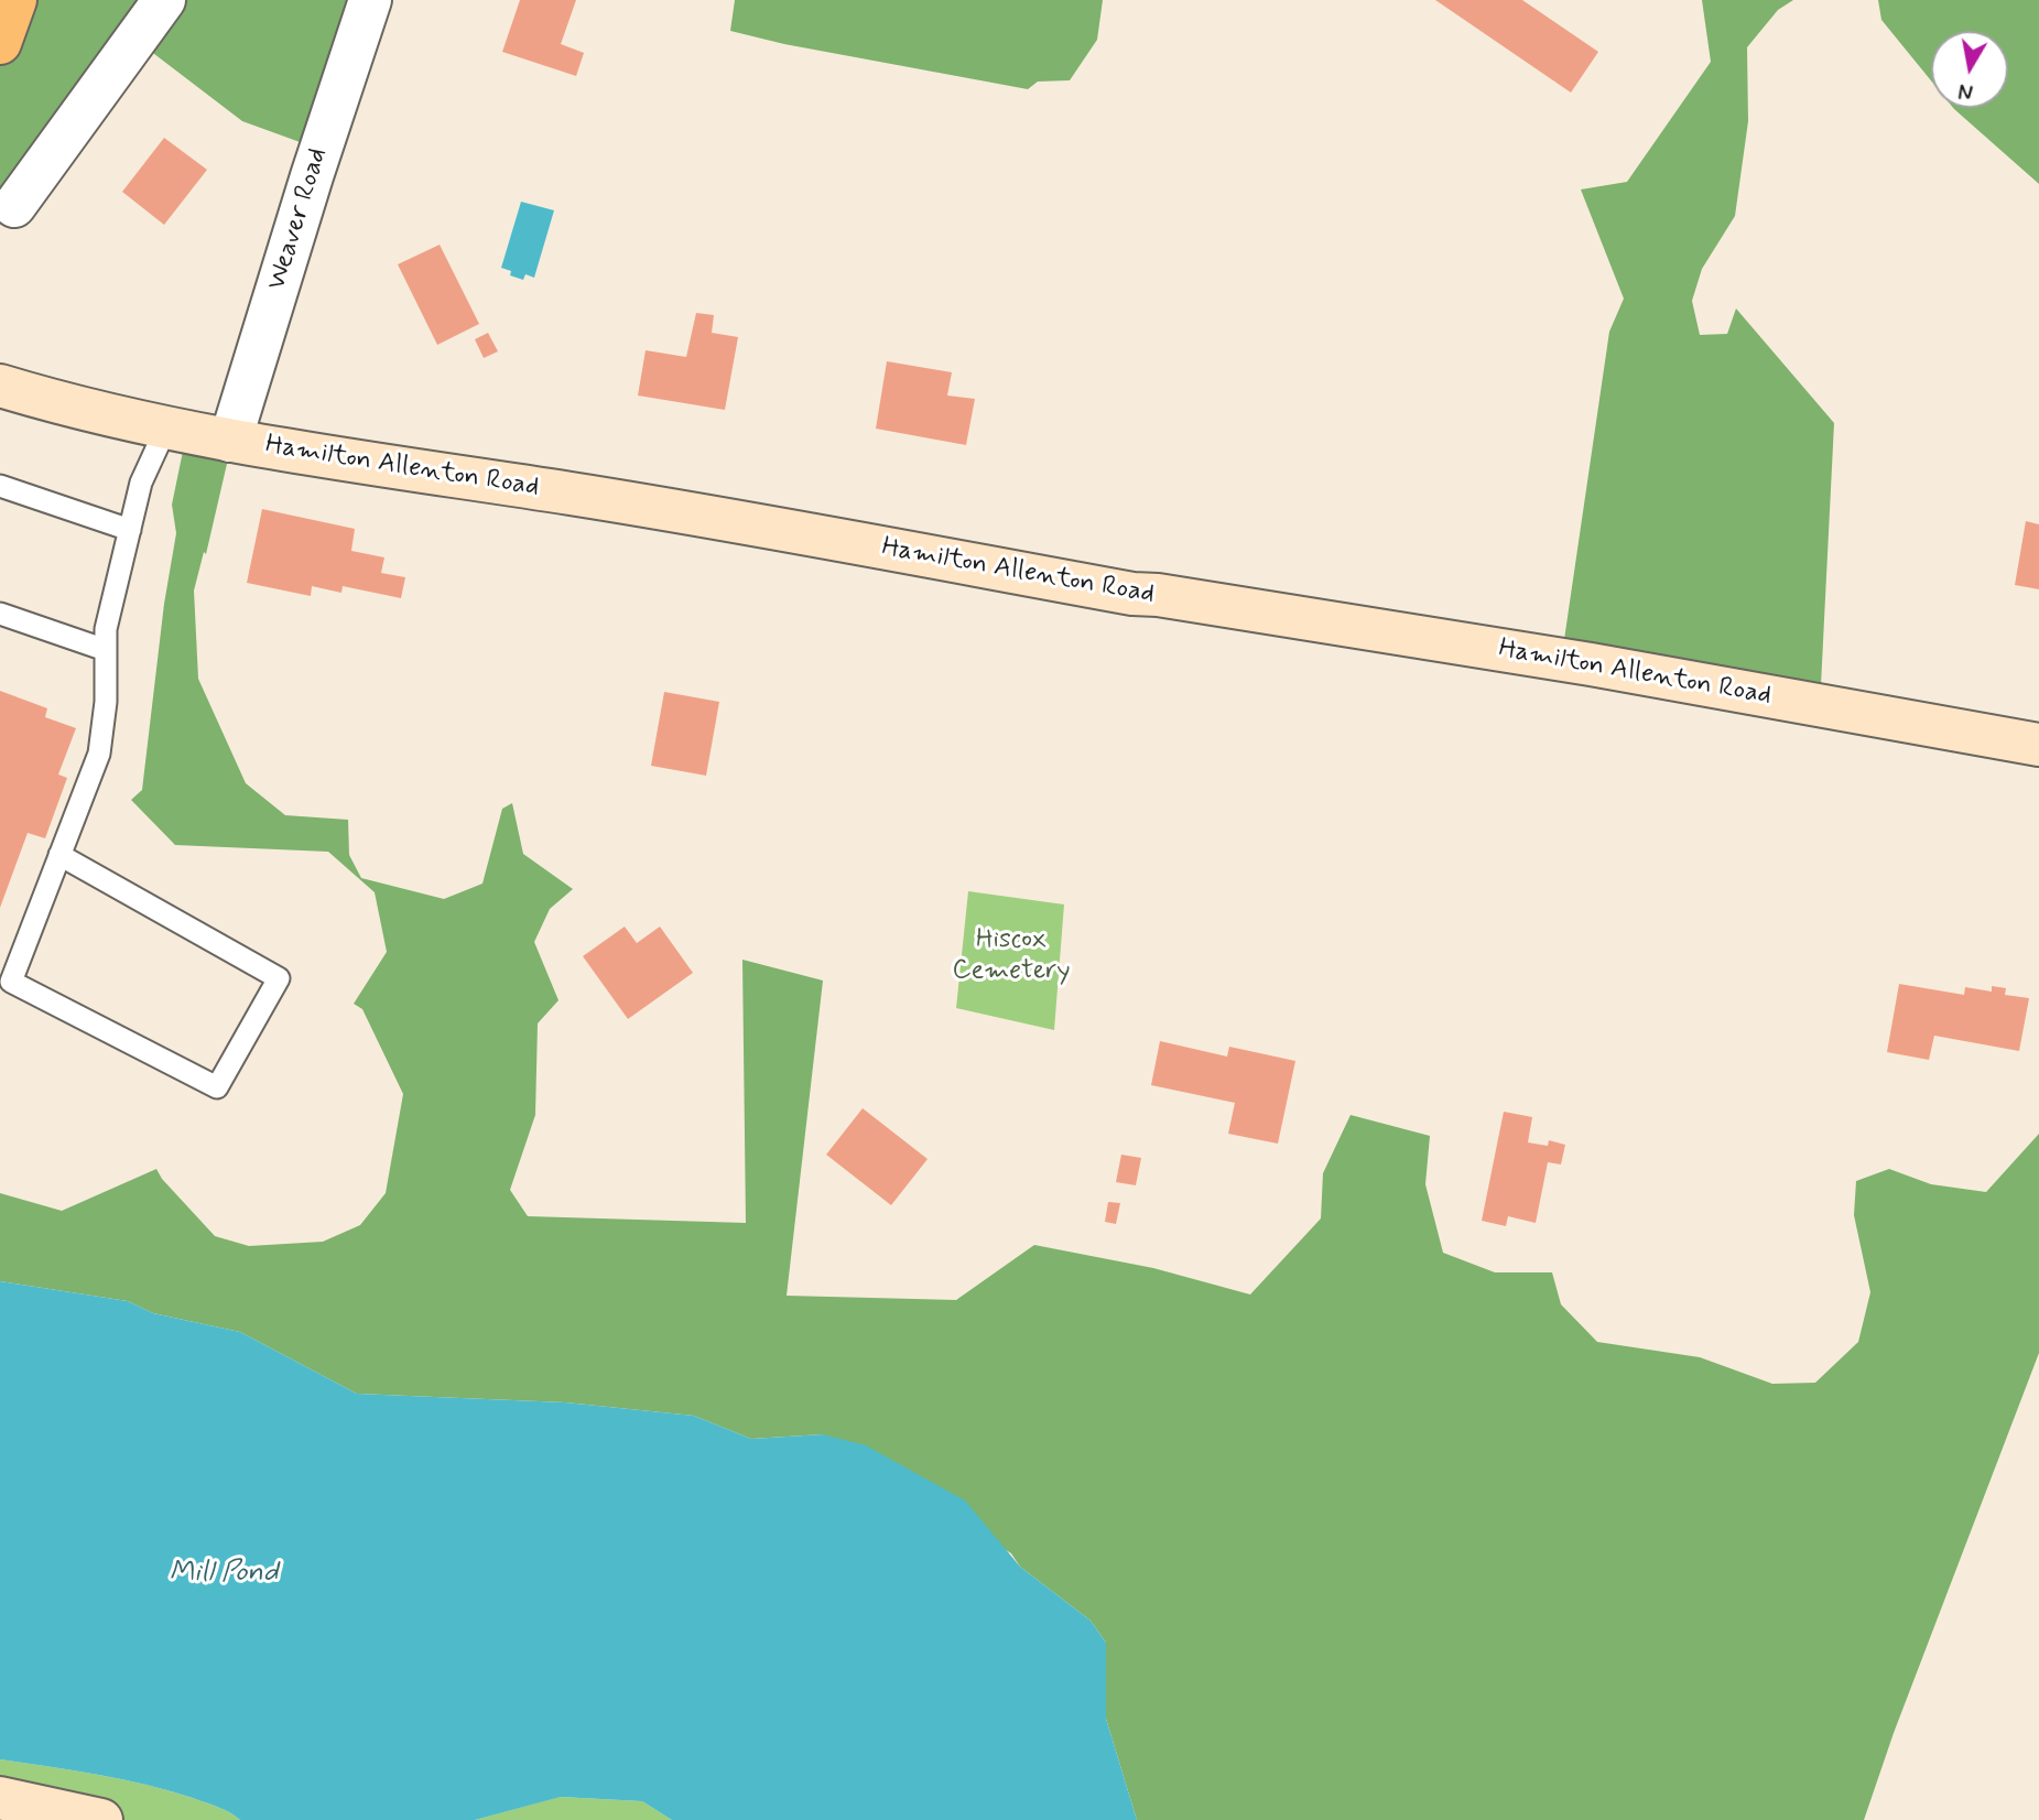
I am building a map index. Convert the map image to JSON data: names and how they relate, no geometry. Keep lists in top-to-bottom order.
{
  "streets": {
    "street": ["Weaver Road", "Hamilton Allenton Road"]
  },
  "crossings": [
    ["Weaver Road", "Hamilton Allenton Road"]
  ],
  "water": ["Mill Pond"],
  "parks": ["Hiscox Cemetery"],
  "north": "bottom"
}
